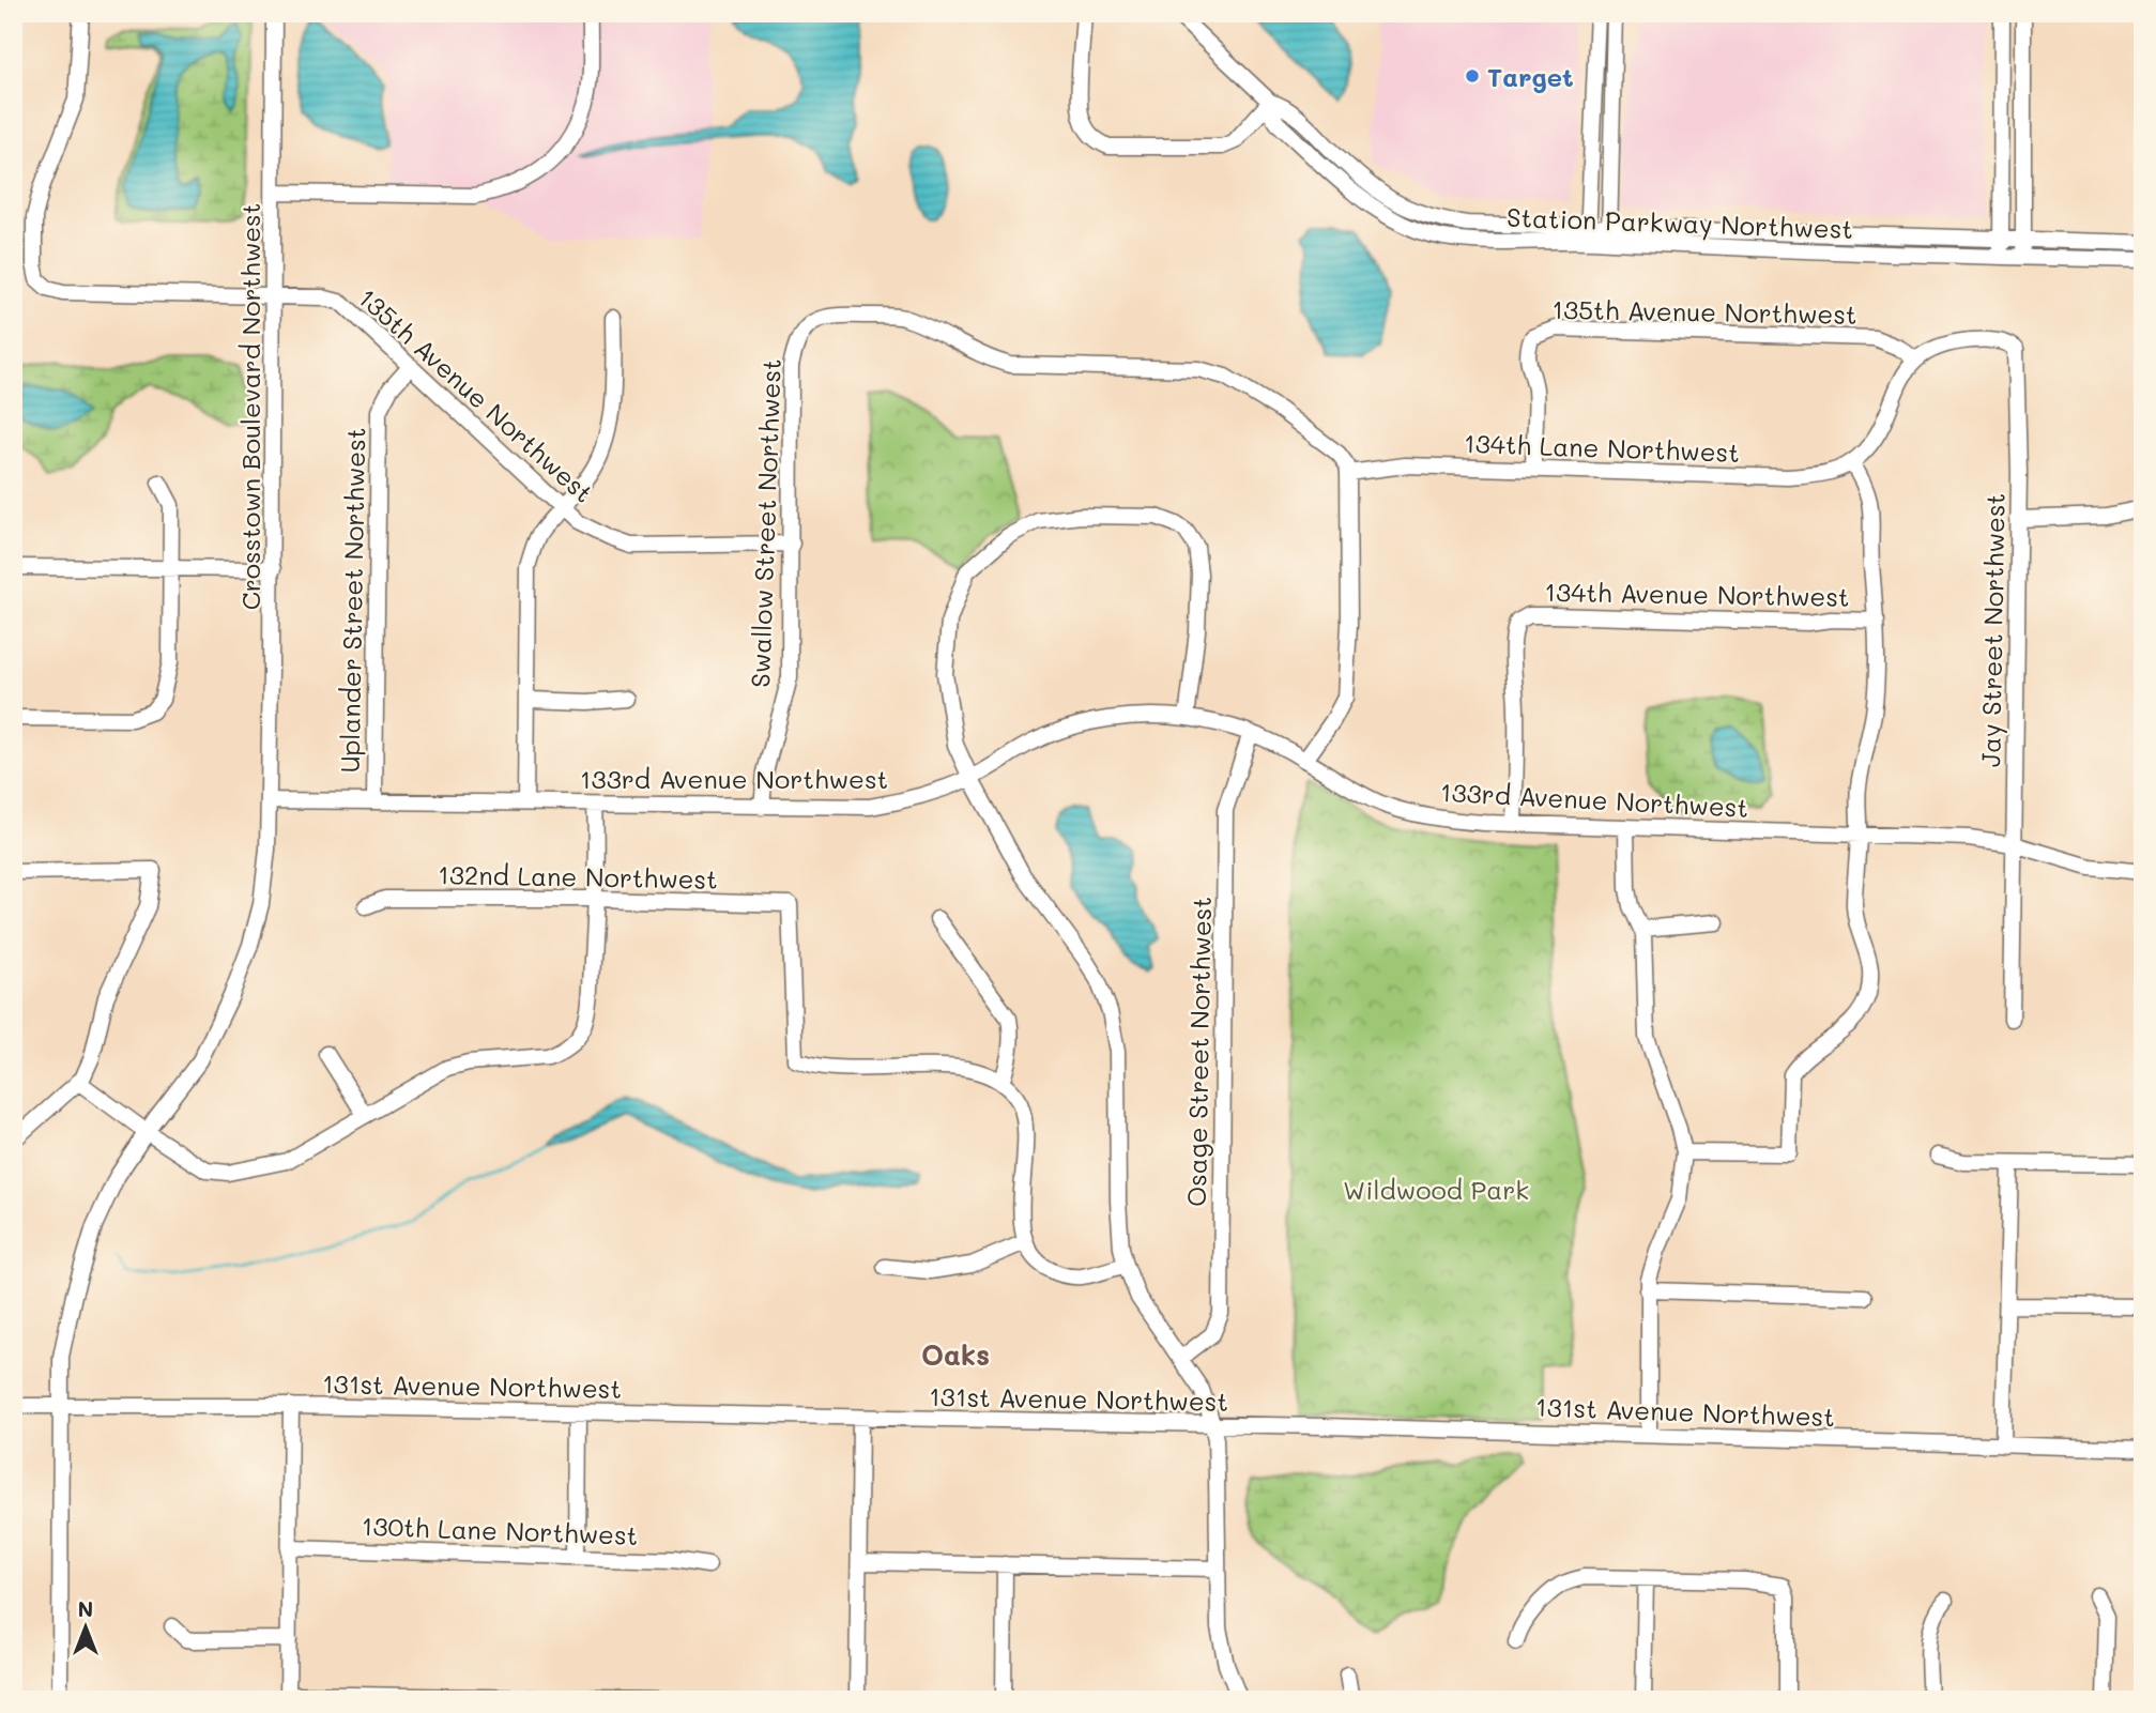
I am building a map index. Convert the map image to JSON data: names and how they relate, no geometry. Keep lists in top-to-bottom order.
{
  "streets": {
    "street": [
      "Station Parkway Northwest",
      "135th Avenue Northwest",
      "Crosstown Boulevard Northwest",
      "134th Lane Northwest",
      "Swallow Street Northwest",
      "134th Avenue Northwest",
      "Uplander Street Northwest",
      "Jay Street Northwest",
      "133rd Avenue Northwest",
      "132nd Lane Northwest",
      "Osage Street Northwest",
      "131st Avenue Northwest",
      "130th Lane Northwest"
    ]
  },
  "crossings": [
    ["135th Avenue Northwest", "Crosstown Boulevard Northwest"],
    ["135th Avenue Northwest", "134th Lane Northwest"],
    ["135th Avenue Northwest", "Swallow Street Northwest"],
    ["135th Avenue Northwest", "Uplander Street Northwest"],
    ["135th Avenue Northwest", "Jay Street Northwest"],
    ["Crosstown Boulevard Northwest", "133rd Avenue Northwest"],
    ["Crosstown Boulevard Northwest", "131st Avenue Northwest"],
    ["134th Lane Northwest", "Swallow Street Northwest"],
    ["Swallow Street Northwest", "133rd Avenue Northwest"],
    ["134th Avenue Northwest", "133rd Avenue Northwest"],
    ["Uplander Street Northwest", "133rd Avenue Northwest"],
    ["Jay Street Northwest", "133rd Avenue Northwest"],
    ["133rd Avenue Northwest", "Osage Street Northwest"]
  ],
  "districts": ["Oaks"],
  "parks": ["Wildwood Park"],
  "places": ["Target"],
  "north": "top"
}
